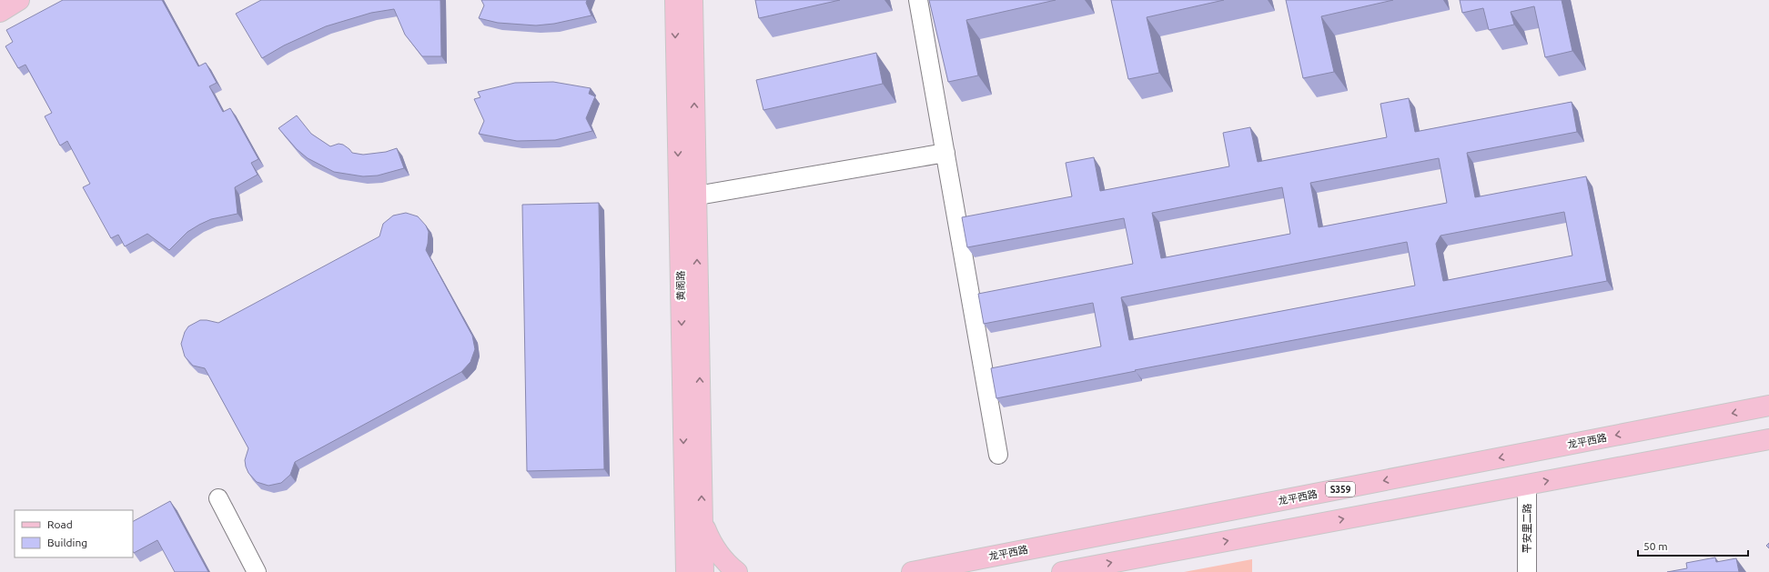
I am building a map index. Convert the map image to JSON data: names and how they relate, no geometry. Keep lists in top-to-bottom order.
{
  "streets": {
    "main road": ["黄阁路", "龙平西路", "S359"],
    "street": ["平安里二路"]
  },
  "legend": ["Road", "Building"],
  "scale_bar": "50 m"
}
